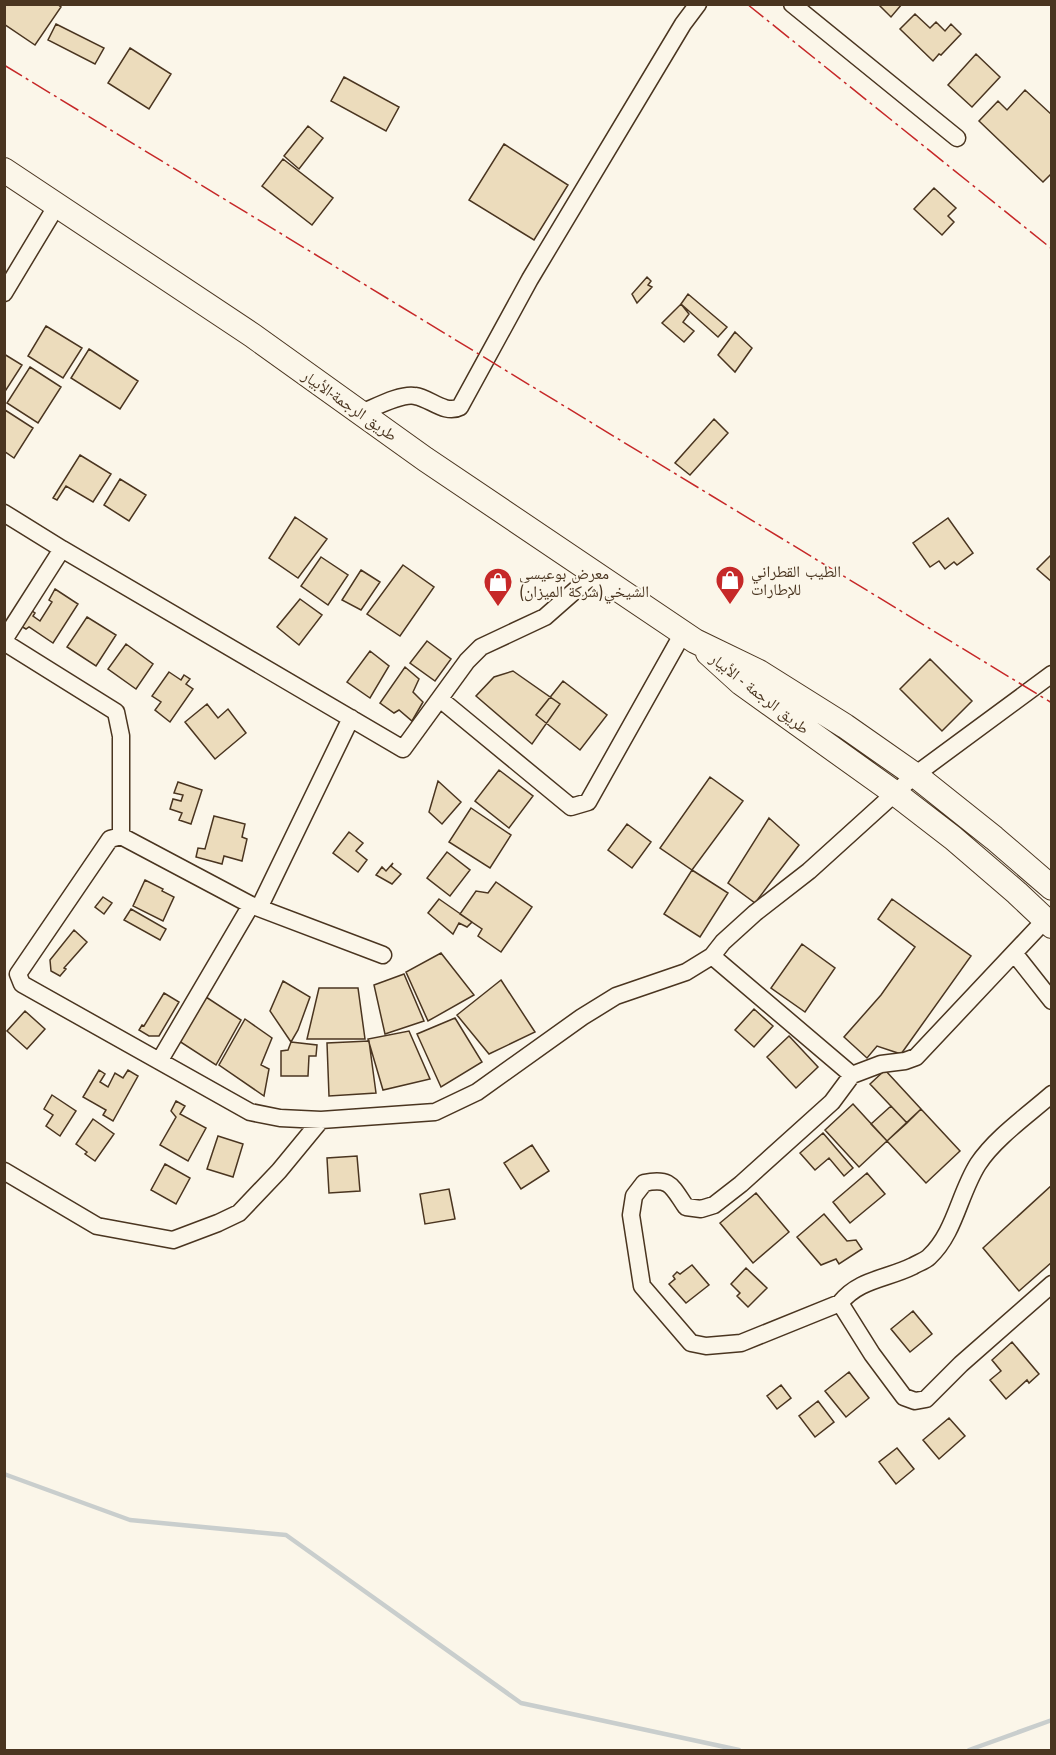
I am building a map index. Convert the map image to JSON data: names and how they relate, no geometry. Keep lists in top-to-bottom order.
{
  "streets": {
    "highway": ["طريق الرجمة-الأبيار", "طريق الرجمة - الأبيار"]
  },
  "crossings": [
    ["طريق الرجمة-الأبيار", "طريق الرجمة - الأبيار"]
  ],
  "places": {
    "shop": ["الطيب القطراني للإطارات", "معرض بوعيسى الشيخي(شركة الميزان)"]
  }
}
